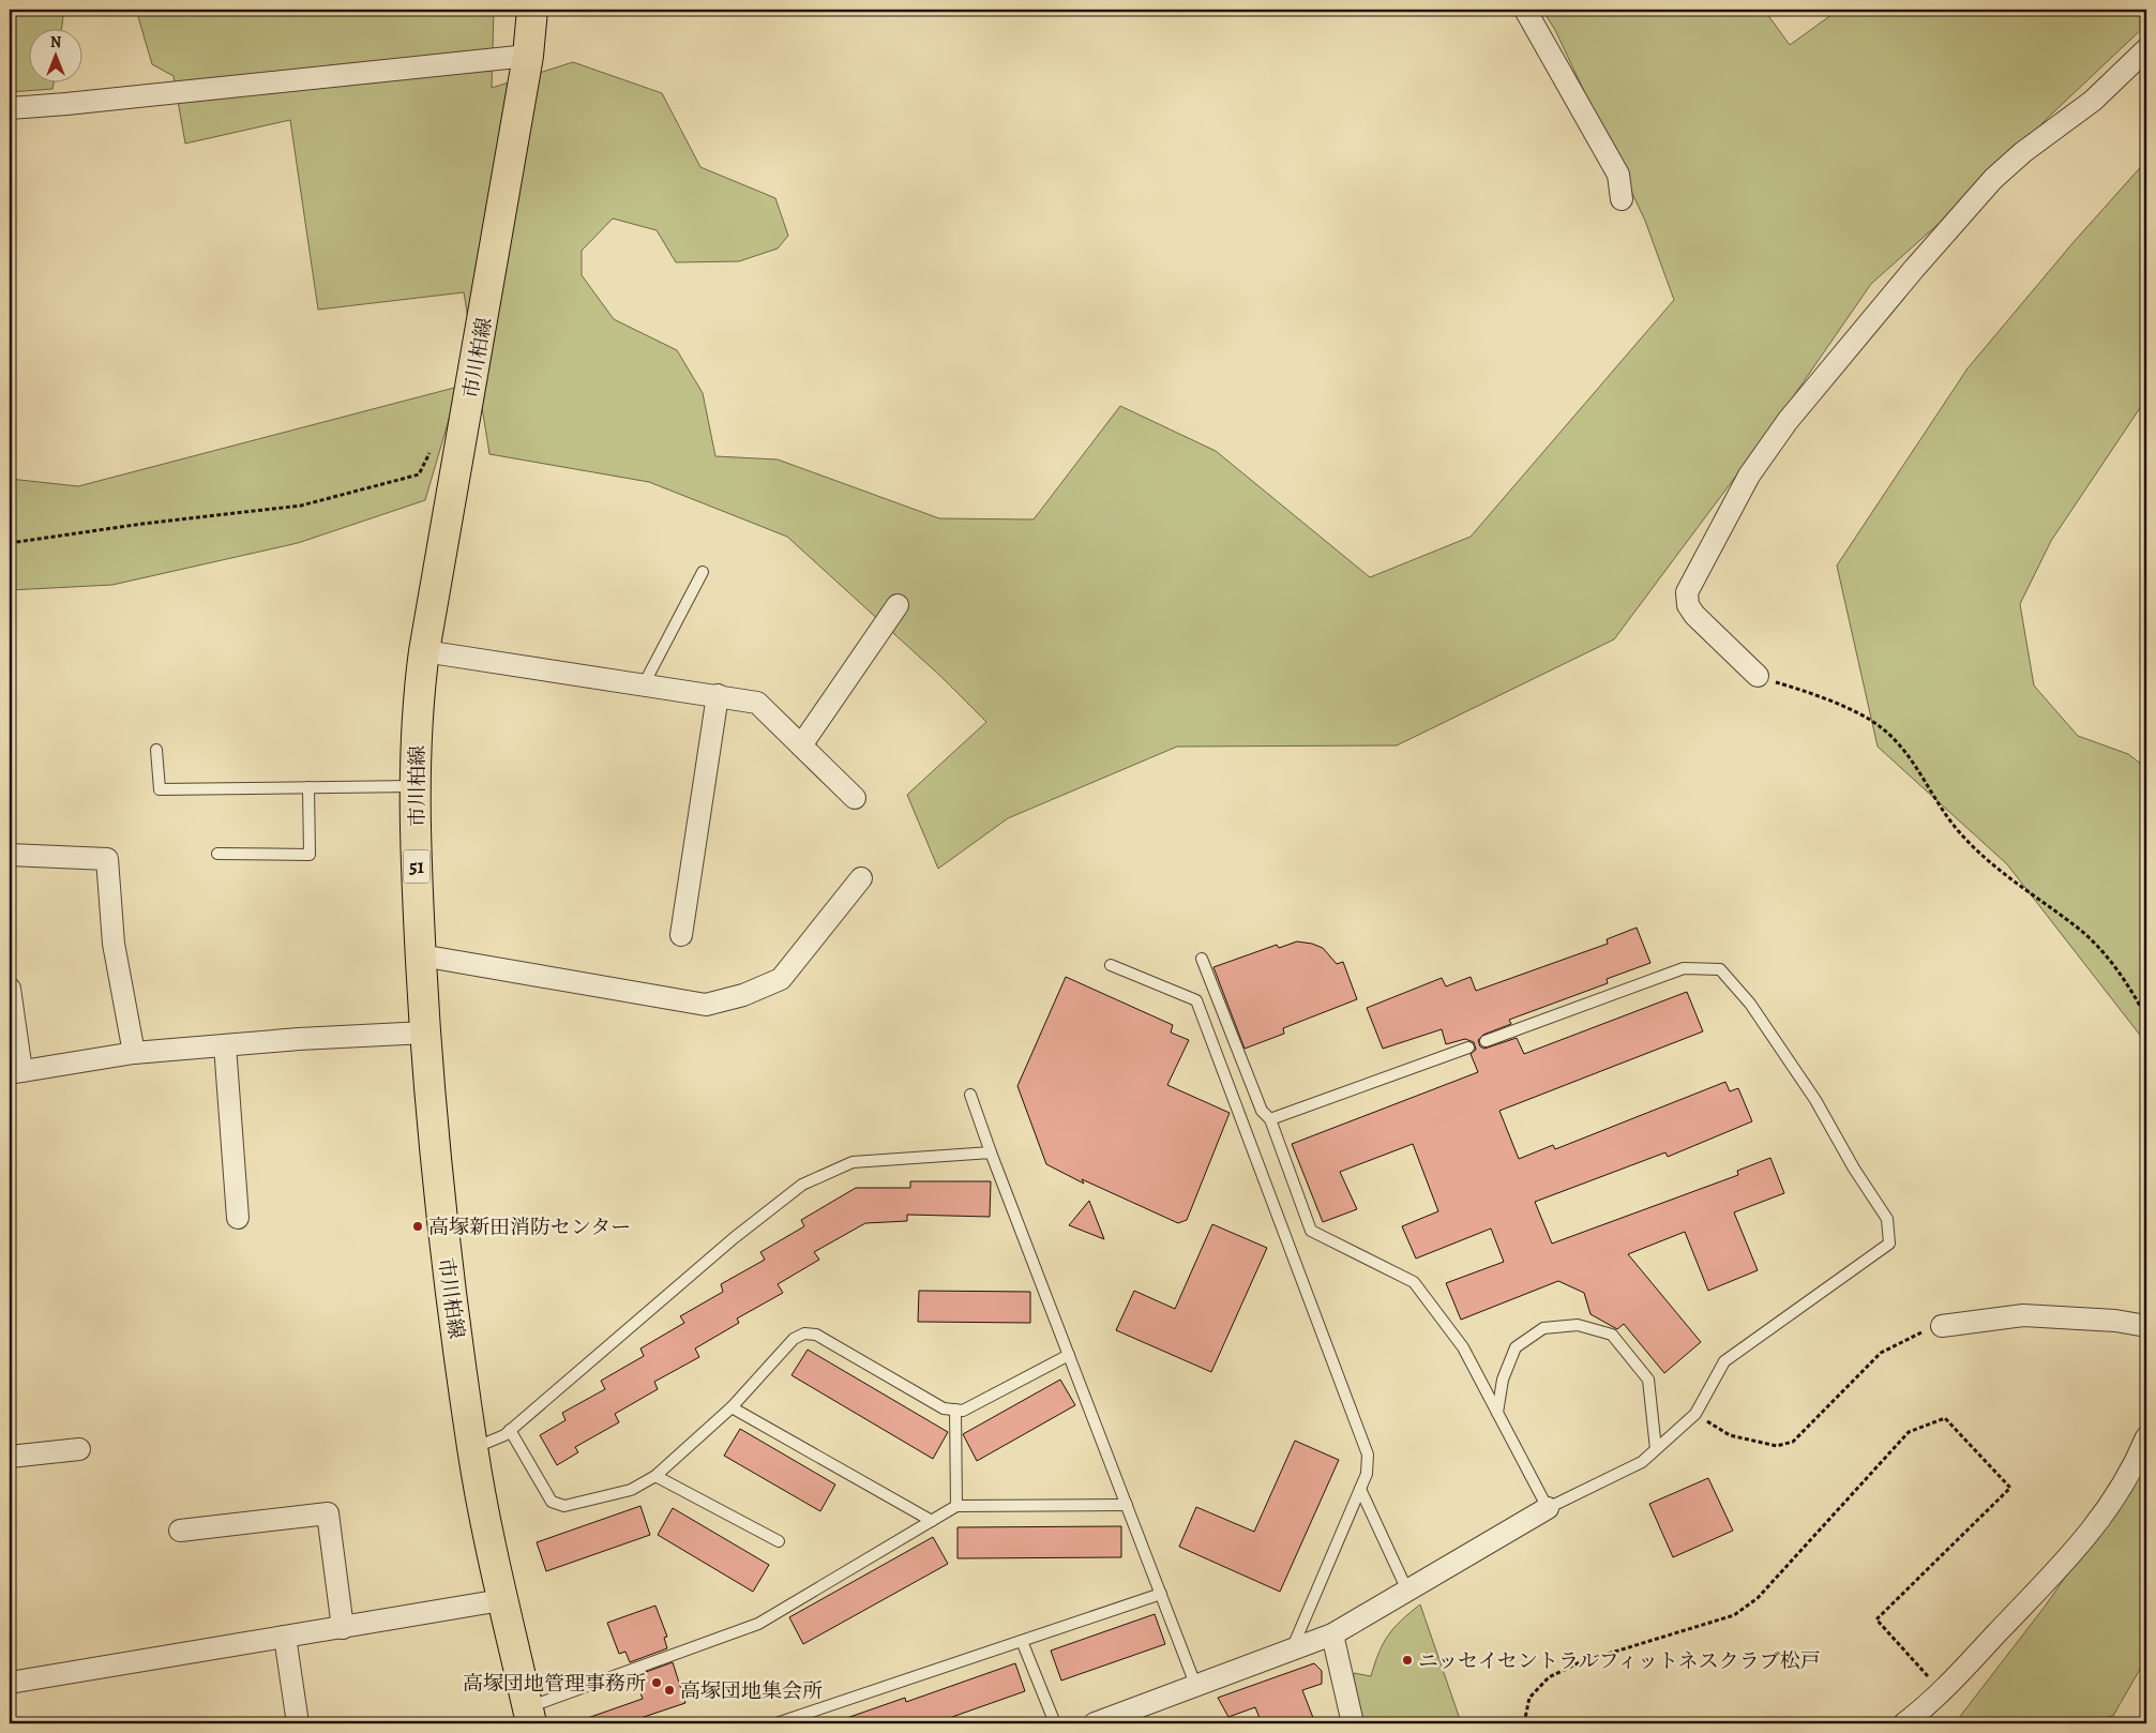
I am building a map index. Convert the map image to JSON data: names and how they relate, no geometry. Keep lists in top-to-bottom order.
{
  "streets": {
    "main road": ["市川柏線", "51"]
  },
  "places": [
    "高塚新田消防センター",
    "ニッセイセントラルフィットネスクラブ松戸",
    "高塚団地管理事務所",
    "高塚団地集会所"
  ],
  "north": "top"
}
